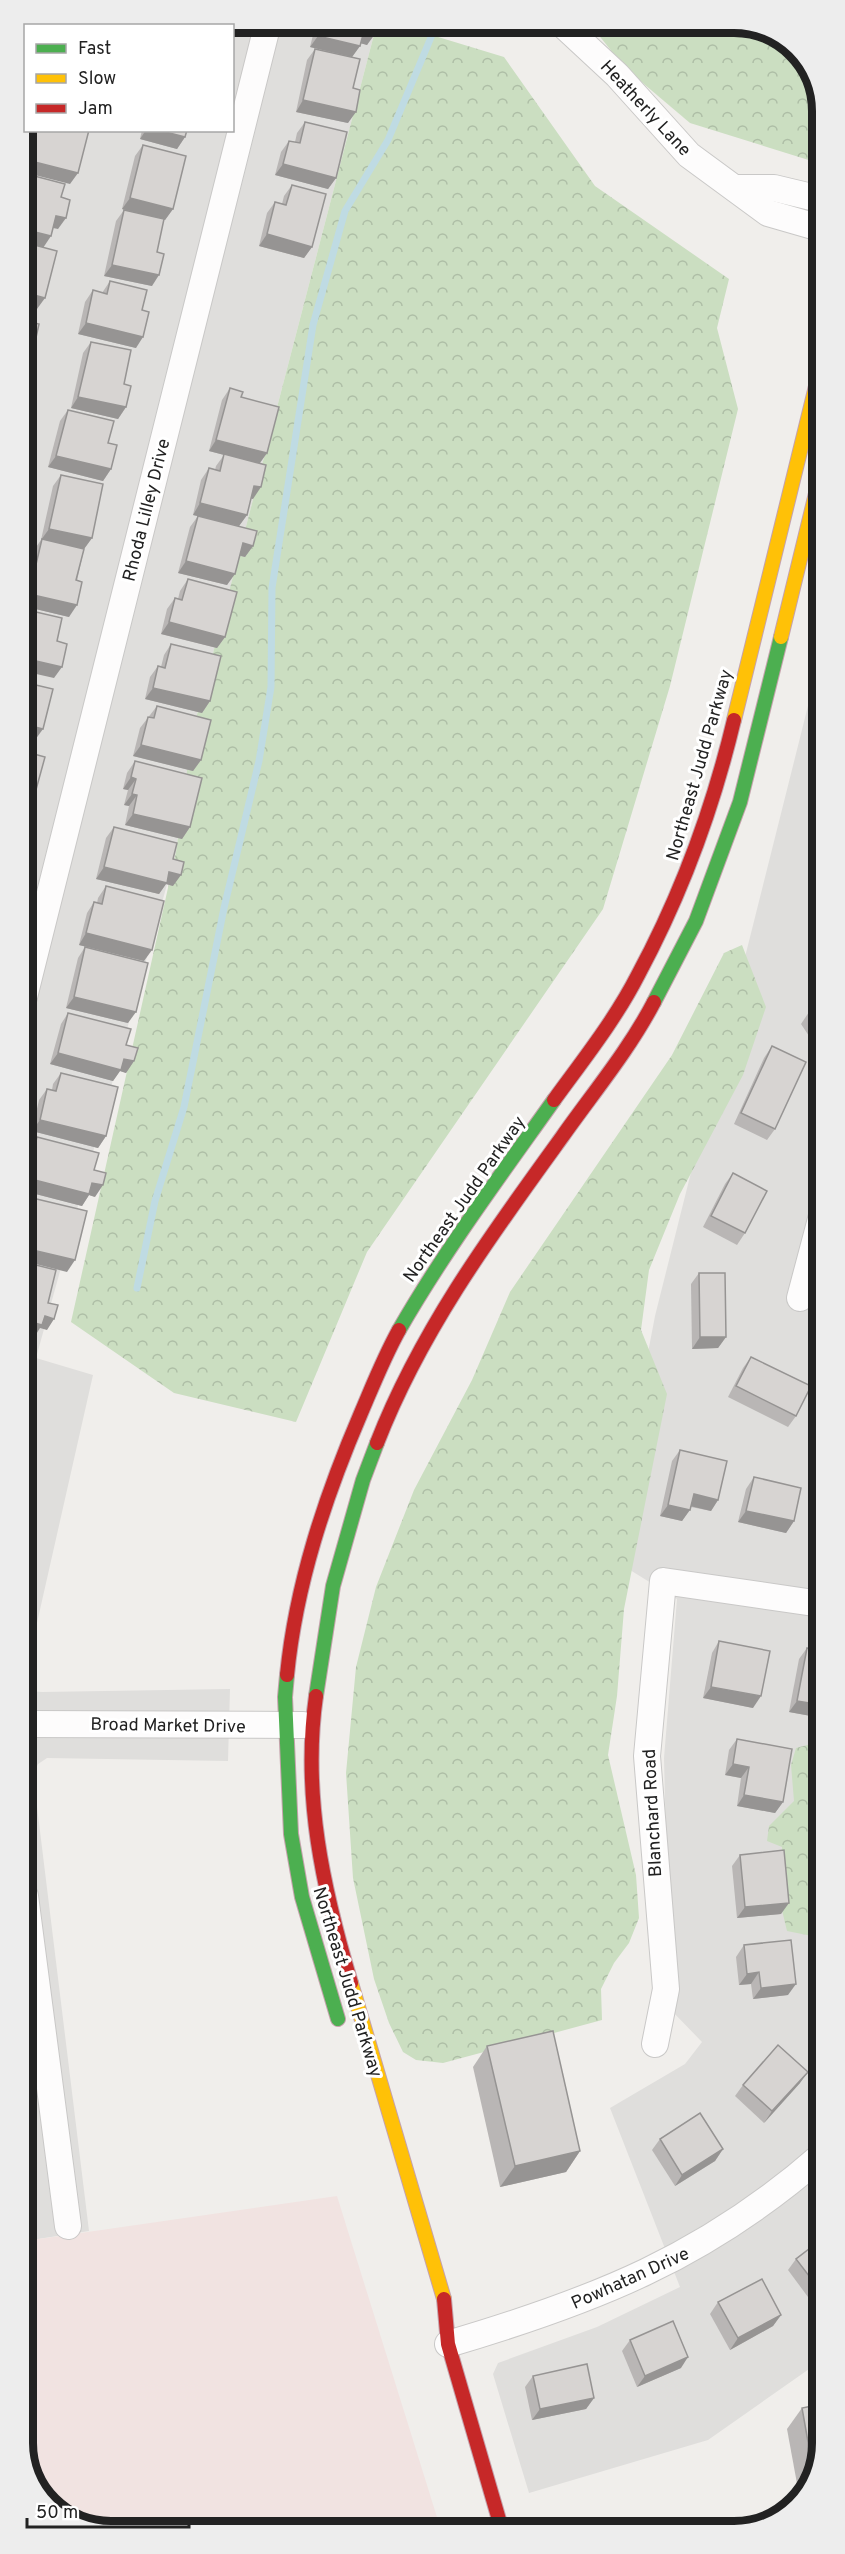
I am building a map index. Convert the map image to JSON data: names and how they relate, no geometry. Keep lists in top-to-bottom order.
{
  "streets": {
    "highway": ["Northeast Judd Parkway"],
    "street": [
      "Heatherly Lane",
      "Rhoda Lilley Drive",
      "Broad Market Drive",
      "Blanchard Road",
      "Powhatan Drive"
    ]
  },
  "crossings": [
    ["Northeast Judd Parkway", "Broad Market Drive"],
    ["Northeast Judd Parkway", "Powhatan Drive"]
  ],
  "legend": ["Fast", "Slow", "Jam"],
  "scale_bar": "50 m"
}
